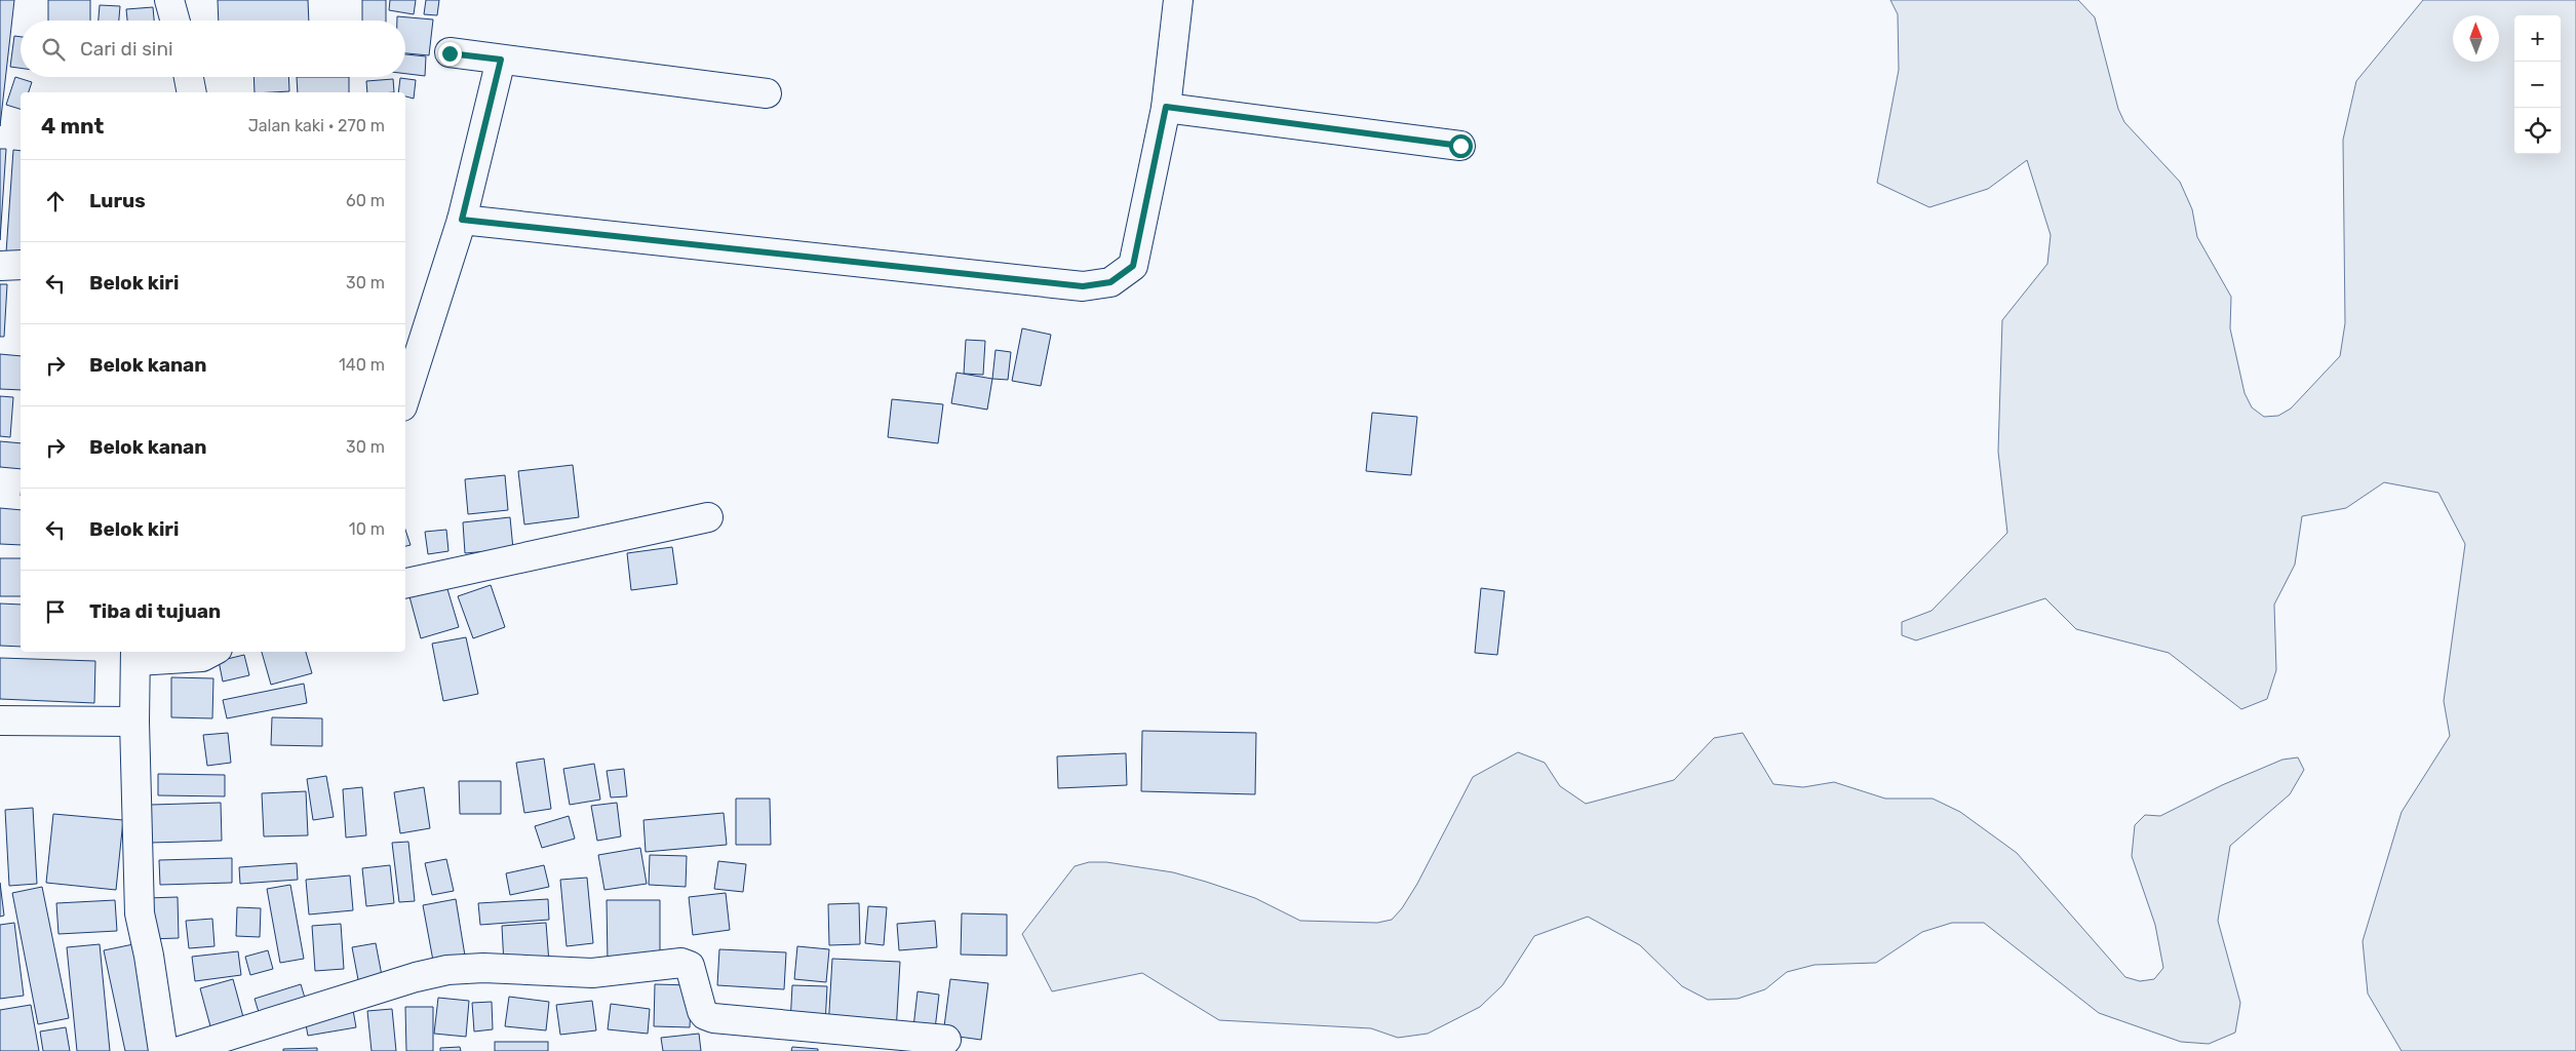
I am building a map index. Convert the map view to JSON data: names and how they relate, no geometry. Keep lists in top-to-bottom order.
{
  "north": "top",
  "page": {
    "map_buttons": ["+", "−"],
    "search": "Cari di sini",
    "heading": ["4 mnt", "Jalan kaki · 270 m"],
    "list": [
      ["Lurus", "60 m"],
      ["Belok kiri", "30 m"],
      ["Belok kanan", "140 m"],
      ["Belok kanan", "30 m"],
      ["Belok kiri", "10 m"],
      "Tiba di tujuan"
    ]
  }
}
